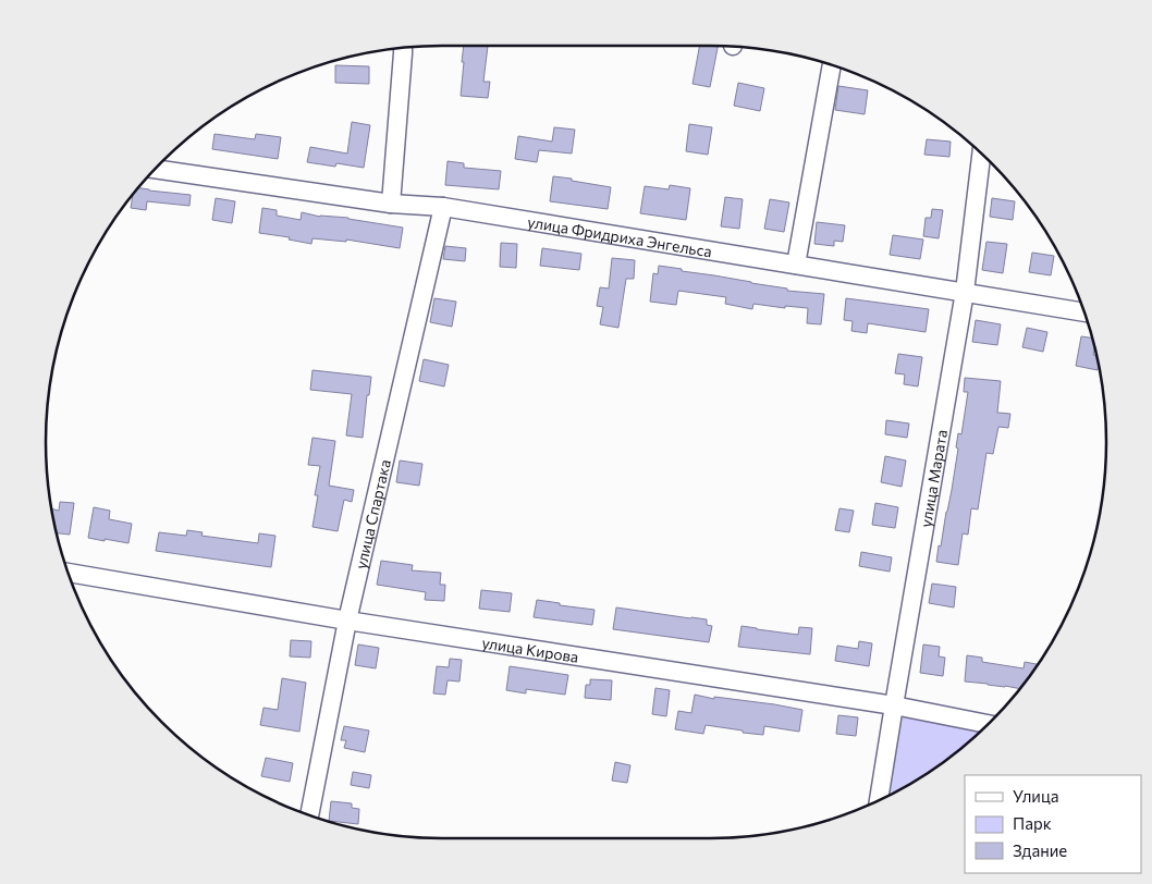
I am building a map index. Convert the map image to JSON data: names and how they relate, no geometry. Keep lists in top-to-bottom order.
{
  "streets": {
    "street": [
      "улица Фридриха Энгельса",
      "улица Марата",
      "улица Спартака",
      "улица Кирова"
    ]
  },
  "crossings": [
    ["улица Фридриха Энгельса", "улица Марата"],
    ["улица Фридриха Энгельса", "улица Спартака"],
    ["улица Марата", "улица Кирова"],
    ["улица Спартака", "улица Кирова"]
  ],
  "legend": ["Улица", "Парк", "Здание"]
}
